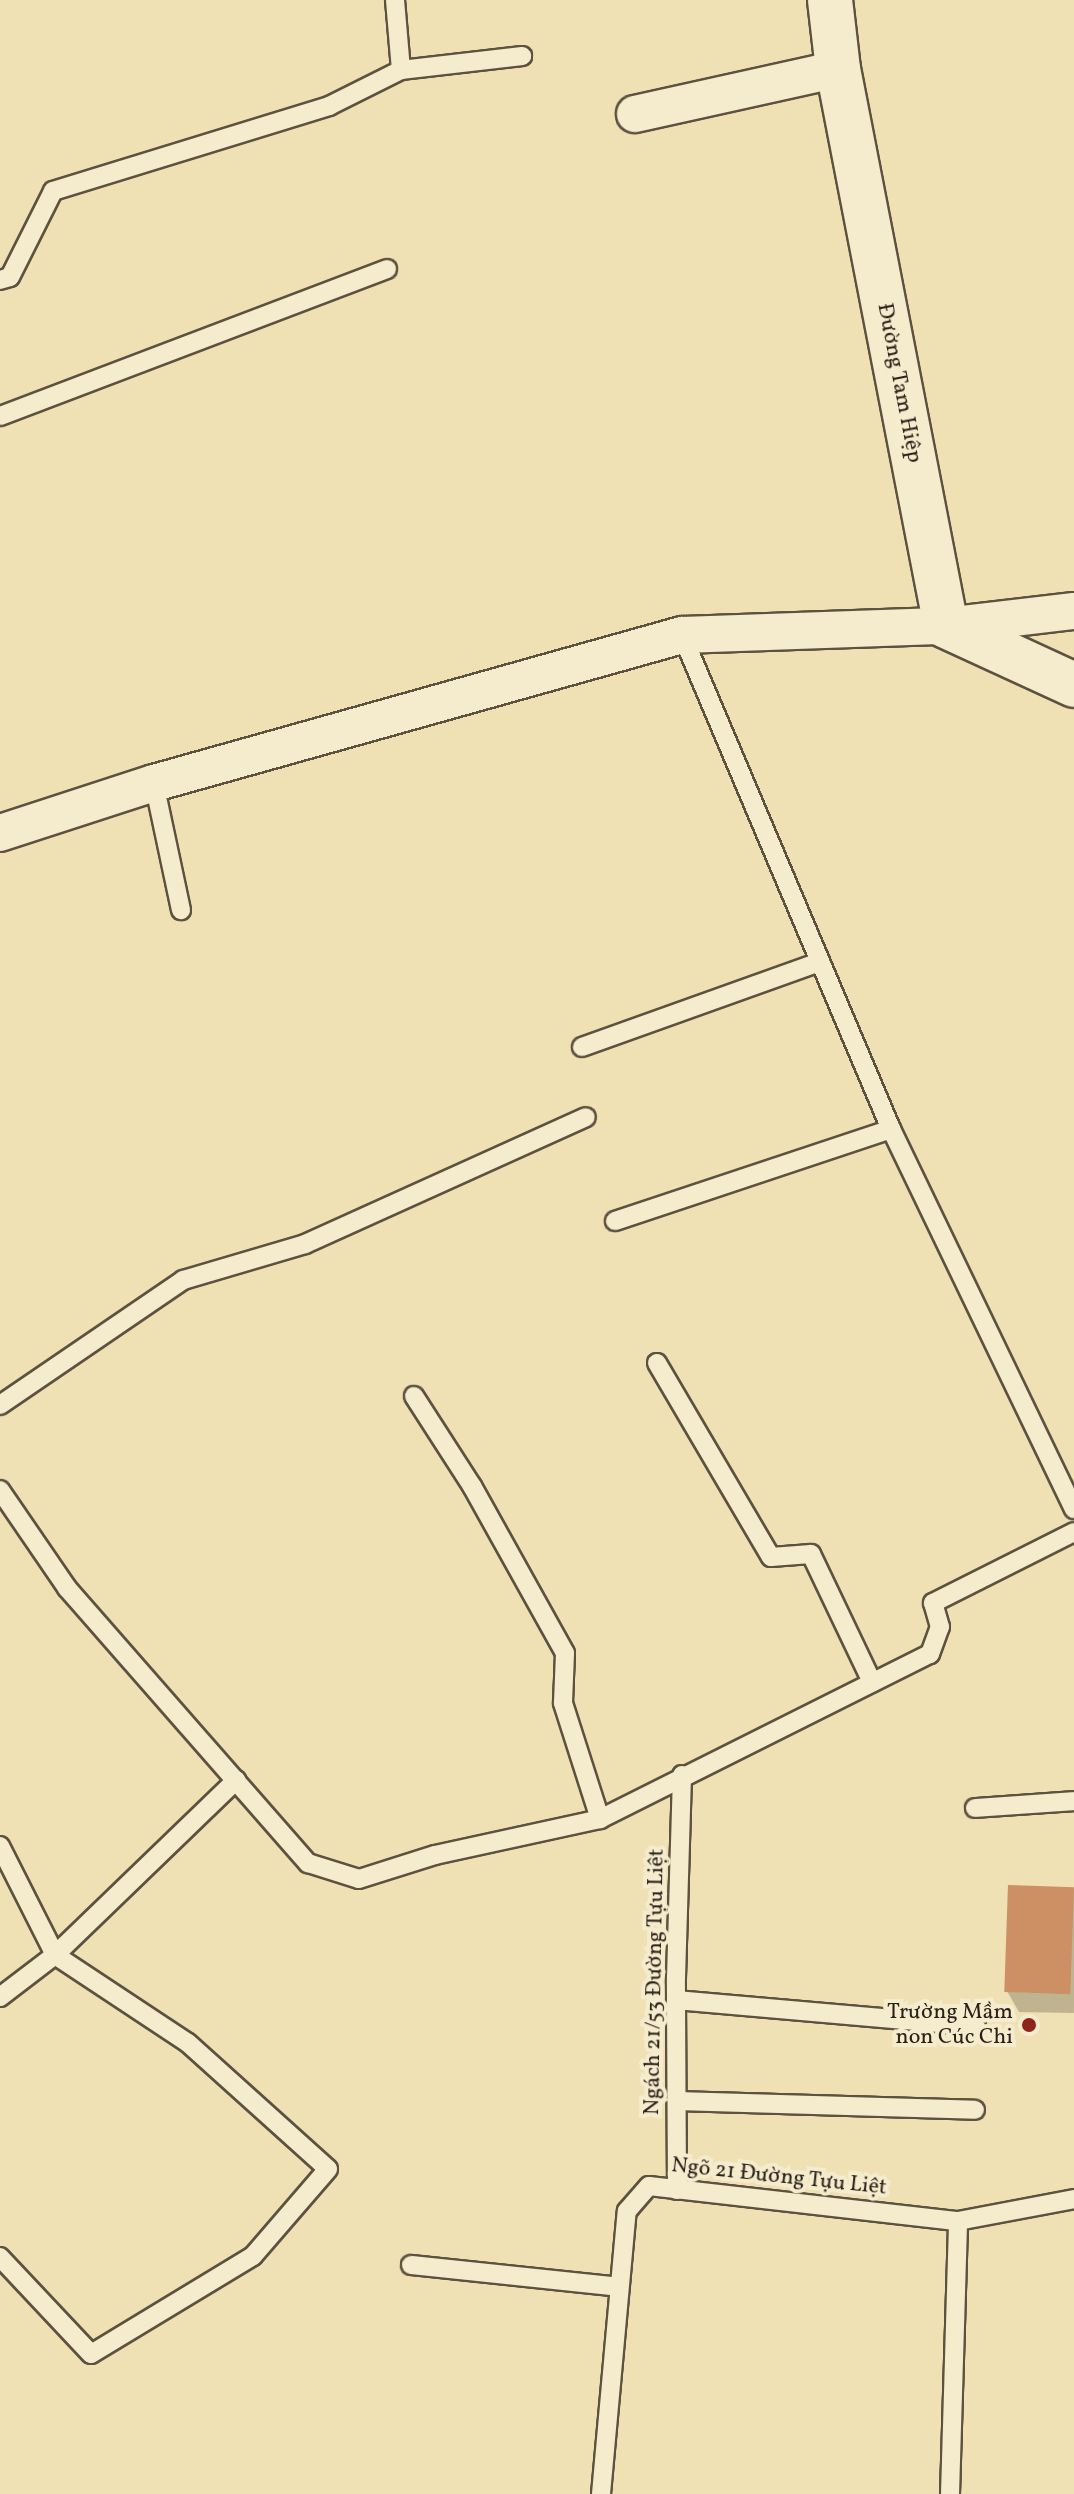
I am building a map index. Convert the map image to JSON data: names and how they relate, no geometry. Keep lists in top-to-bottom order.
{
  "streets": {
    "street": ["Đường Tam Hiệp"],
    "lane": ["Ngách 21/53 Đường Tựu Liệt", "Ngõ 21 Đường Tựu Liệt"]
  },
  "crossings": [
    ["Ngách 21/53 Đường Tựu Liệt", "Ngõ 21 Đường Tựu Liệt"]
  ],
  "places": ["Trường Mầm non Cúc Chi"]
}
